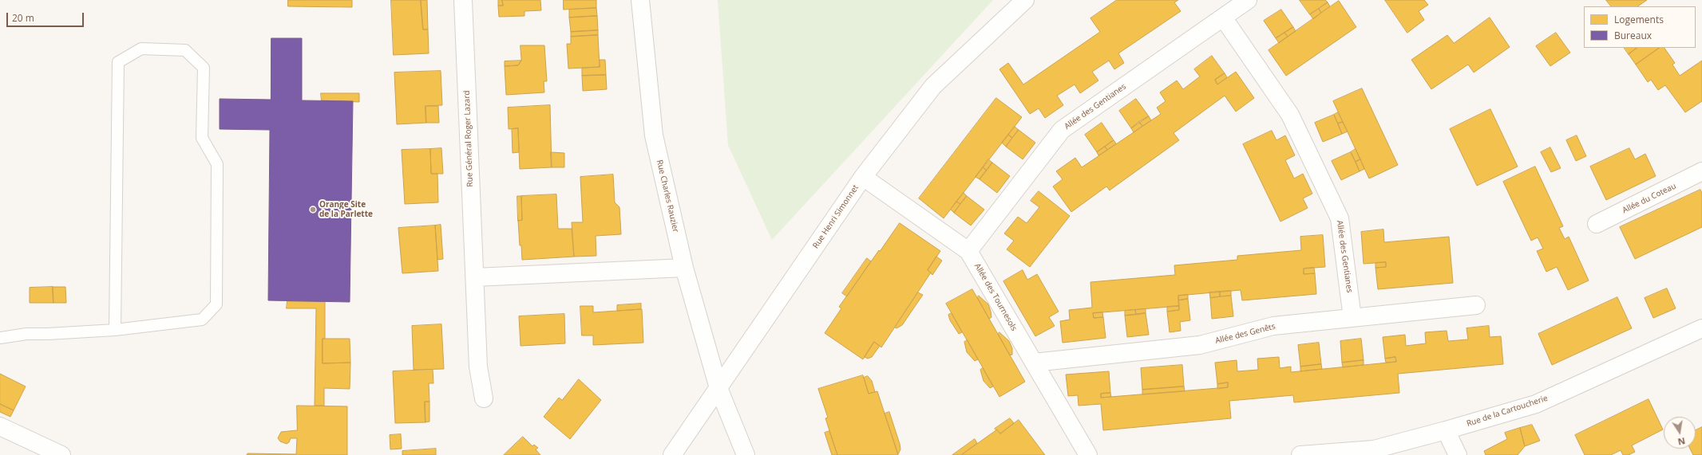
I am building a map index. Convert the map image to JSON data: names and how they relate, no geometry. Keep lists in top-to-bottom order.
{
  "streets": {
    "street": [
      "Allée des Gentianes",
      "Rue Général Roger Lazard",
      "Rue Charles Rauzier",
      "Allée du Coteau",
      "Rue Henri Simonnet",
      "Allée des Tournesols",
      "Allée des Genêts",
      "Rue de la Cartoucherie"
    ]
  },
  "crossings": [
    ["Allée des Gentianes", "Allée des Tournesols"],
    ["Allée des Gentianes", "Allée des Genêts"],
    ["Rue Charles Rauzier", "Rue Henri Simonnet"],
    ["Rue Henri Simonnet", "Allée des Tournesols"],
    ["Allée des Tournesols", "Allée des Genêts"]
  ],
  "places": ["Orange Site de la Parlette"],
  "legend": ["Logements", "Bureaux"],
  "scale_bar": "20 m",
  "north": "bottom"
}
